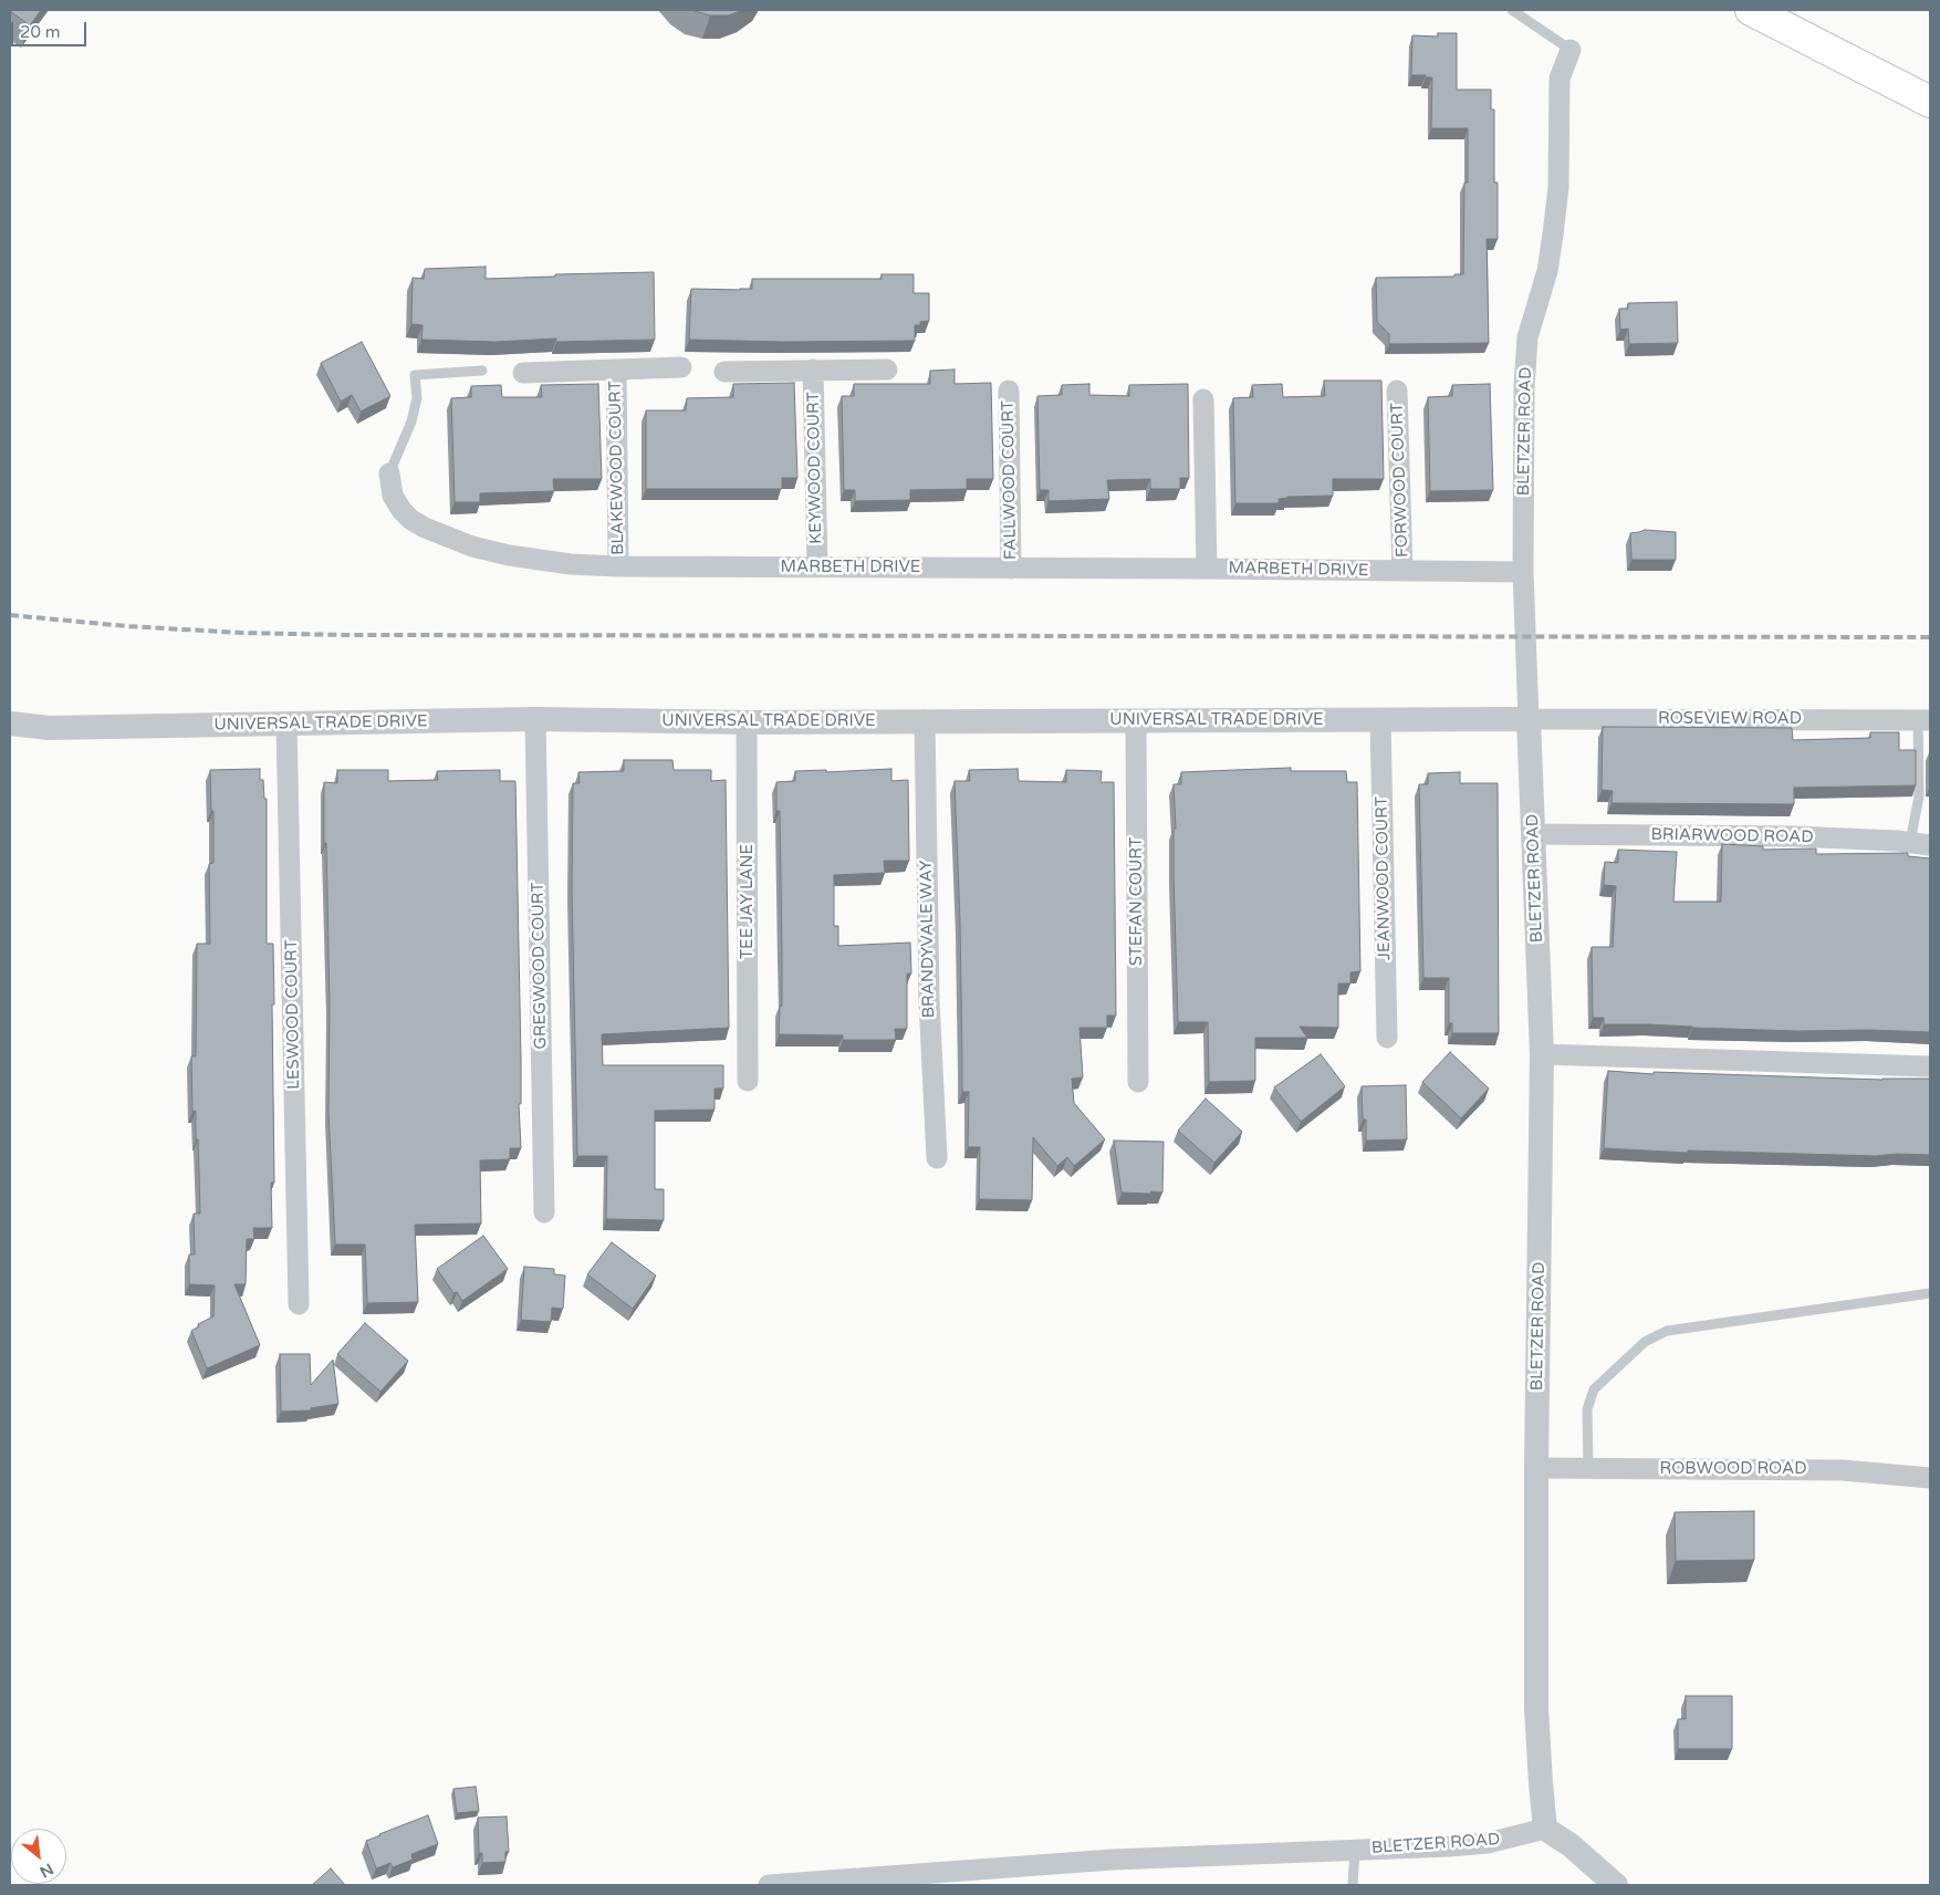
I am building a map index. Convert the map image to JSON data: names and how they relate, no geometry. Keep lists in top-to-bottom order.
{
  "streets": {
    "street": [
      "BLETZER ROAD",
      "BLAKEWOOD COURT",
      "KEYWOOD COURT",
      "FALLWOOD COURT",
      "FORWOOD COURT",
      "MARBETH DRIVE",
      "ROSEVIEW ROAD",
      "UNIVERSAL TRADE DRIVE",
      "BRIARWOOD ROAD",
      "JEANWOOD COURT",
      "TEE JAY LANE",
      "STEFAN COURT",
      "BRANDYVALE WAY",
      "GREGWOOD COURT",
      "LESWOOD COURT",
      "ROBWOOD ROAD"
    ]
  },
  "crossings": [
    ["BLETZER ROAD", "MARBETH DRIVE"],
    ["BLETZER ROAD", "ROSEVIEW ROAD"],
    ["BLETZER ROAD", "UNIVERSAL TRADE DRIVE"],
    ["BLETZER ROAD", "BRIARWOOD ROAD"],
    ["BLETZER ROAD", "ROBWOOD ROAD"],
    ["BLAKEWOOD COURT", "MARBETH DRIVE"],
    ["KEYWOOD COURT", "MARBETH DRIVE"],
    ["FALLWOOD COURT", "MARBETH DRIVE"],
    ["FORWOOD COURT", "MARBETH DRIVE"],
    ["ROSEVIEW ROAD", "UNIVERSAL TRADE DRIVE"],
    ["UNIVERSAL TRADE DRIVE", "JEANWOOD COURT"],
    ["UNIVERSAL TRADE DRIVE", "TEE JAY LANE"],
    ["UNIVERSAL TRADE DRIVE", "STEFAN COURT"],
    ["UNIVERSAL TRADE DRIVE", "BRANDYVALE WAY"],
    ["UNIVERSAL TRADE DRIVE", "GREGWOOD COURT"],
    ["UNIVERSAL TRADE DRIVE", "LESWOOD COURT"]
  ],
  "scale_bar": "20 m",
  "north": "bottom right"
}
